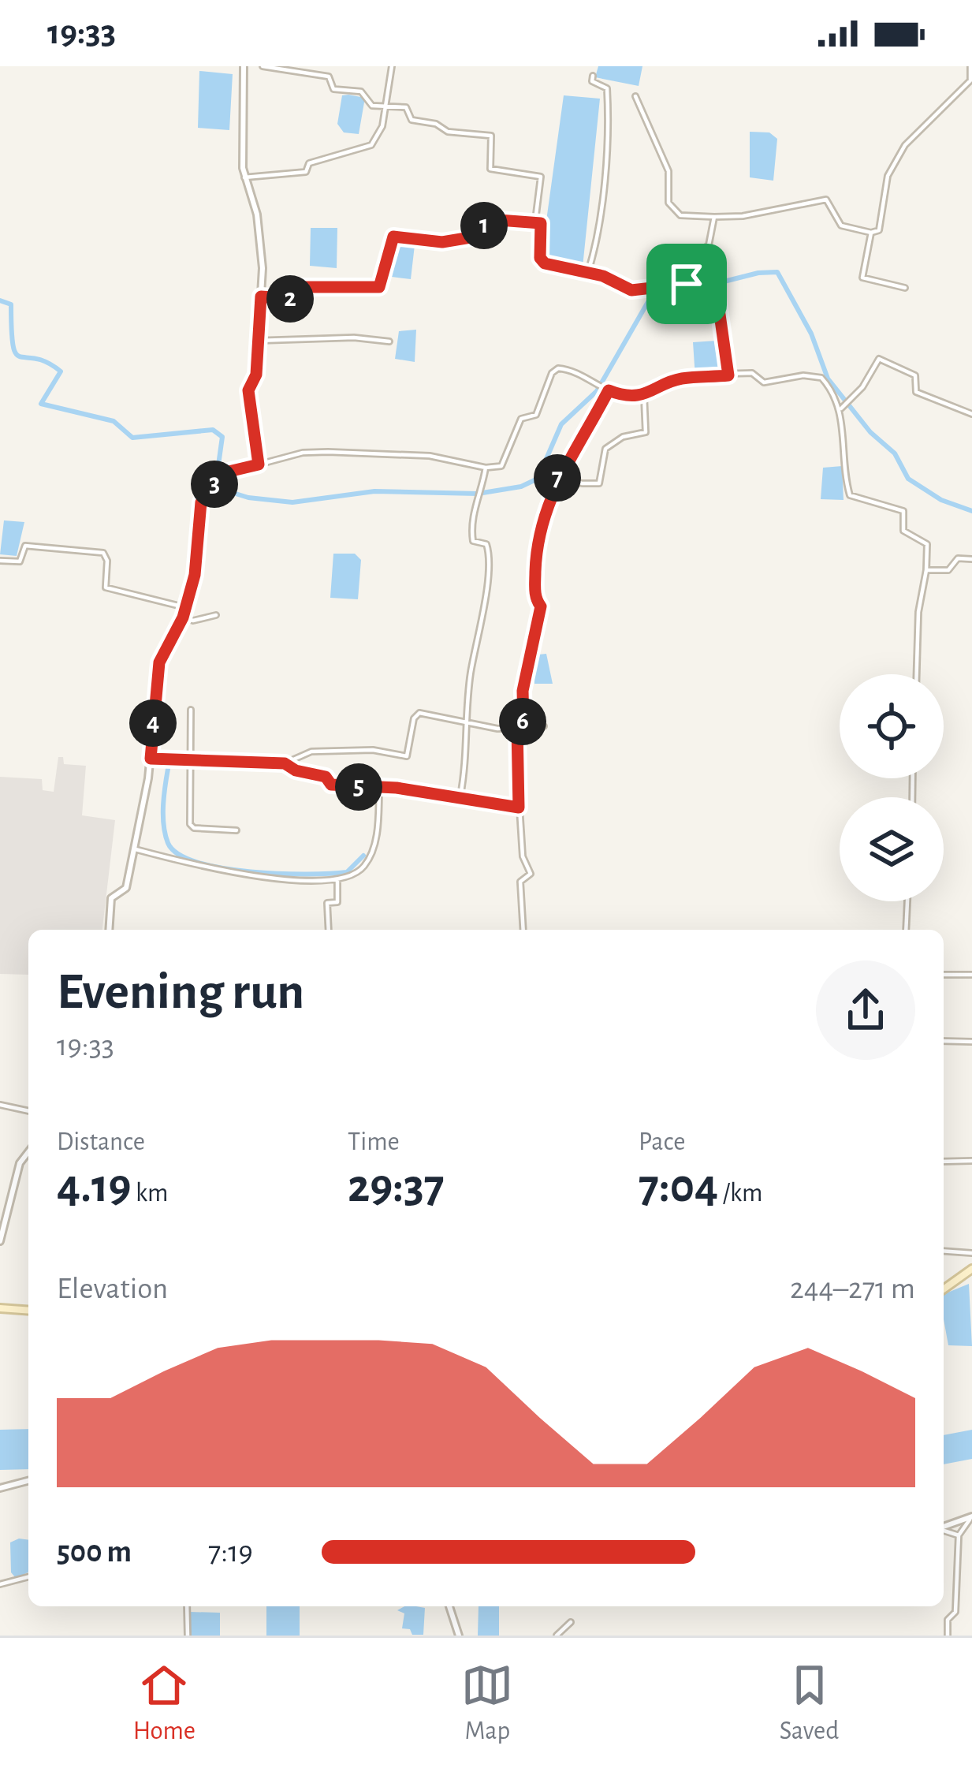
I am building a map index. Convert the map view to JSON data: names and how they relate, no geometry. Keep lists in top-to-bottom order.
{
  "page": {
    "status": "19:33",
    "pins": [
      "1",
      "2",
      "7",
      "3",
      "6",
      "4",
      "5"
    ],
    "heading": ["Evening run", "19:33"],
    "stats": [
      ["Distance", "4.19 km"],
      ["Time", "29:37"],
      ["Pace", "7:04 /km"]
    ],
    "chart": ["Elevation", "244–271 m"],
    "list": [
      {
        "name": "500 m",
        "note": "7:19"
      }
    ],
    "tabs": ["Home", "Map", "Saved"]
  }
}
